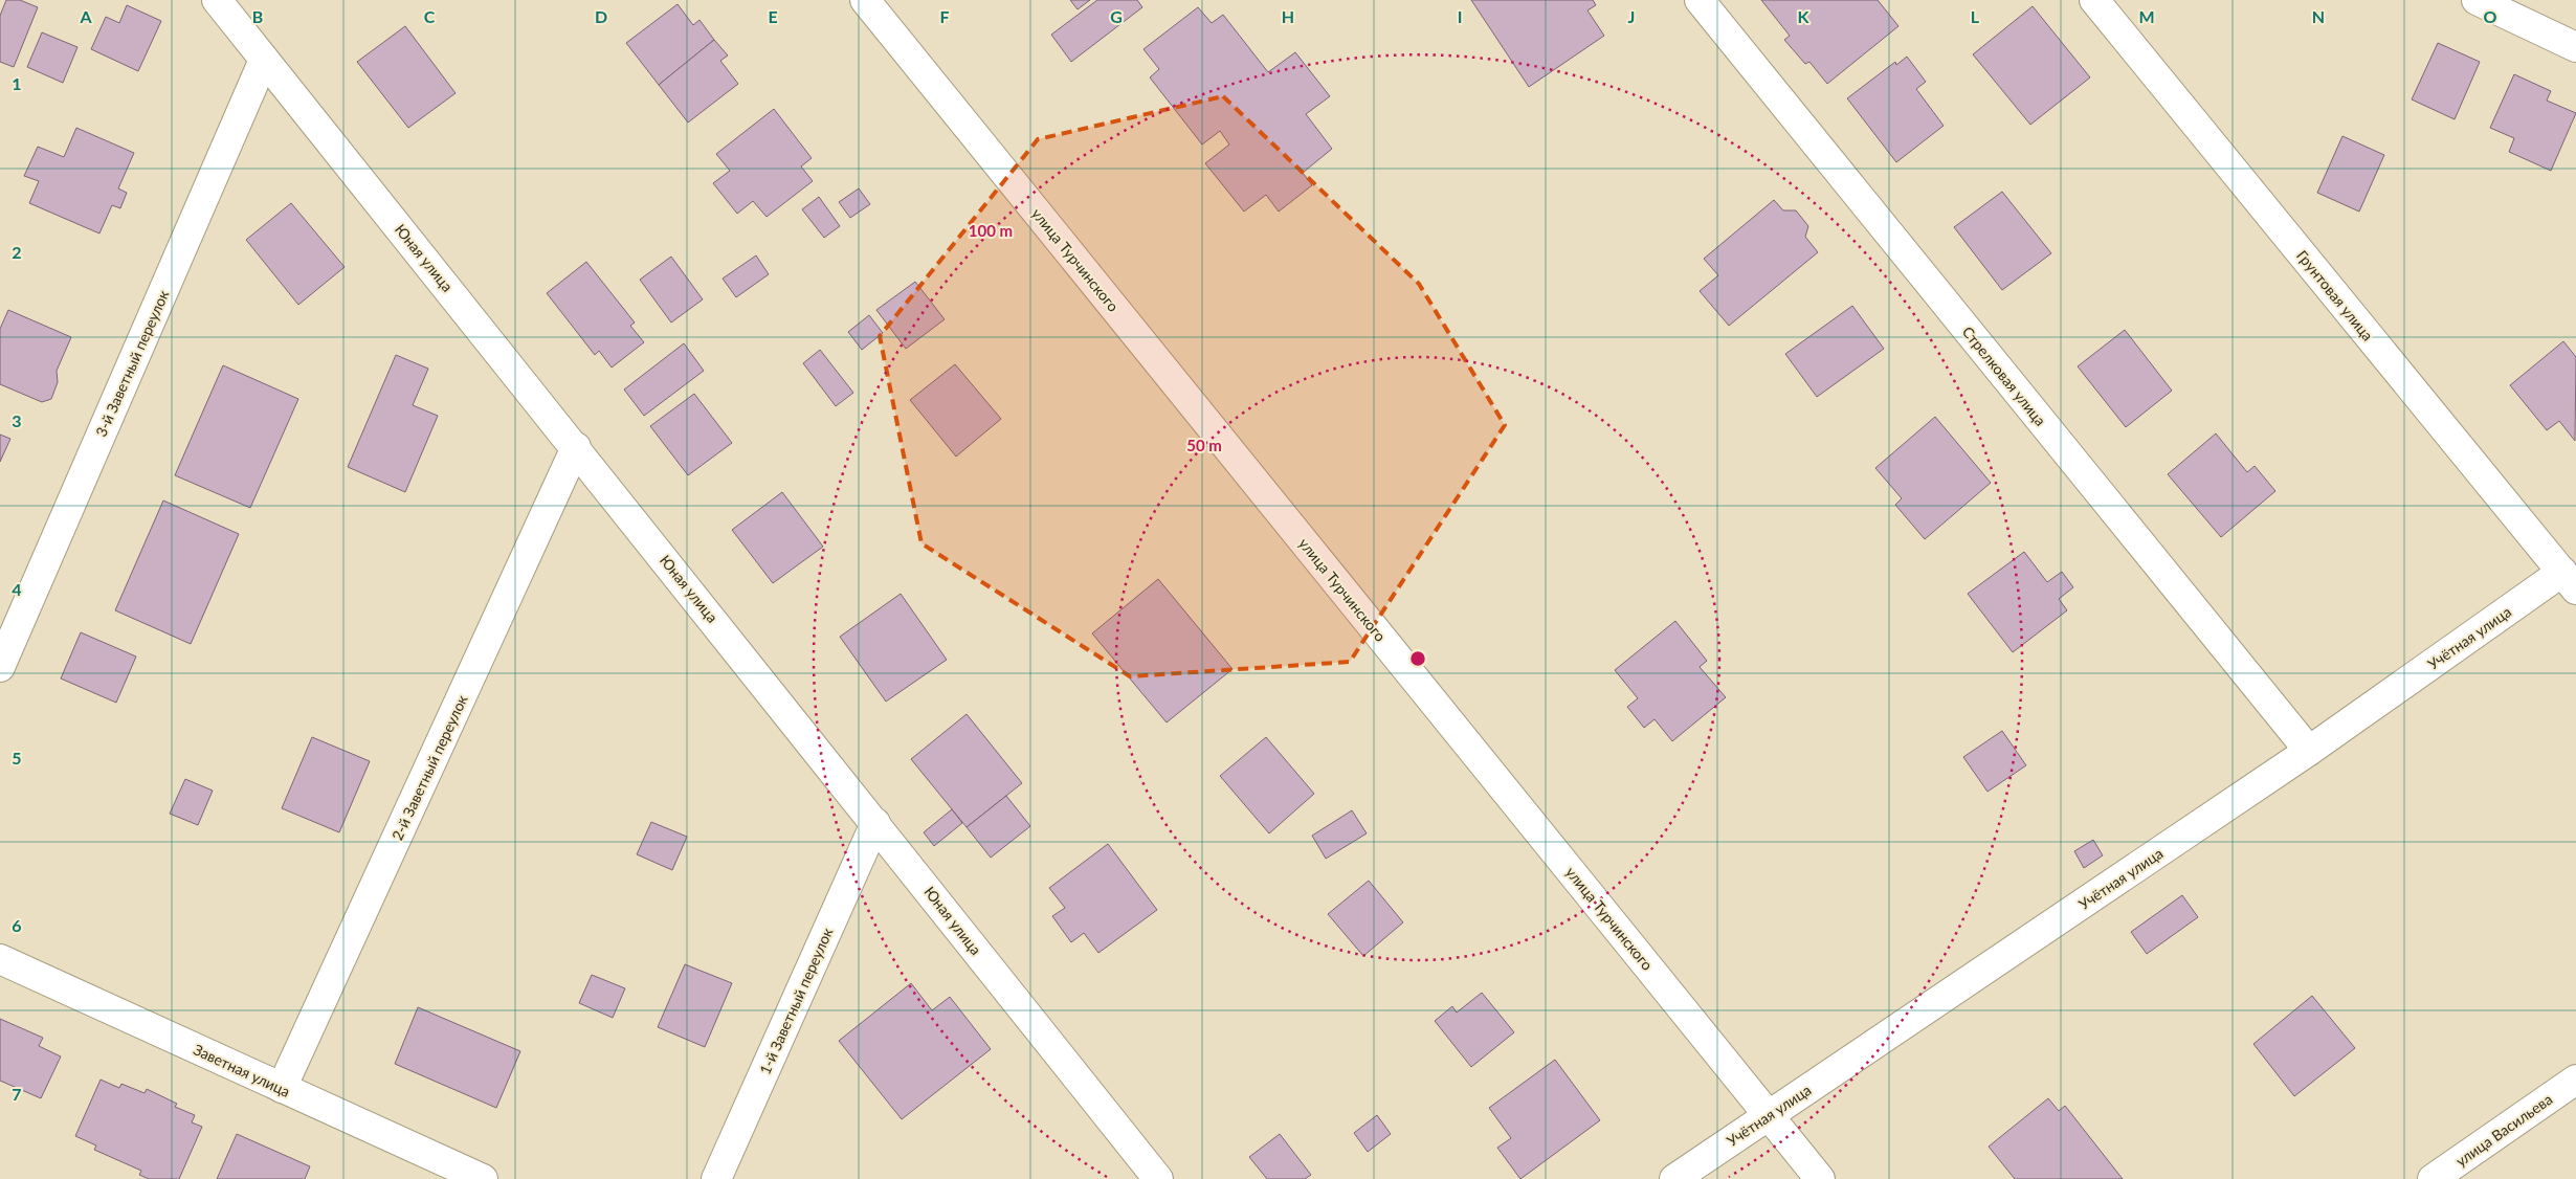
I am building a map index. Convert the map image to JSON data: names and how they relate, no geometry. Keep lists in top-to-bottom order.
{
  "streets": {
    "street": [
      "Юная улица",
      "улица Турчинского",
      "Грунтовая улица",
      "3-й Заветный переулок",
      "Стрелковая улица",
      "Учётная улица",
      "2-й Заветный переулок",
      "1-й Заветный переулок",
      "Заветная улица",
      "улица Васильева"
    ]
  },
  "crossings": [
    ["Юная улица", "3-й Заветный переулок"],
    ["Юная улица", "2-й Заветный переулок"],
    ["Юная улица", "1-й Заветный переулок"],
    ["улица Турчинского", "Учётная улица"],
    ["Грунтовая улица", "Учётная улица"],
    ["Стрелковая улица", "Учётная улица"],
    ["2-й Заветный переулок", "Заветная улица"]
  ],
  "grid": {
    "columns": [
      "A",
      "B",
      "C",
      "D",
      "E",
      "F",
      "G",
      "H",
      "I",
      "J",
      "K",
      "L",
      "M",
      "N",
      "O"
    ],
    "rows": [
      "1",
      "2",
      "3",
      "4",
      "5",
      "6",
      "7"
    ]
  },
  "rings": ["100 m", "50 m"]
}
